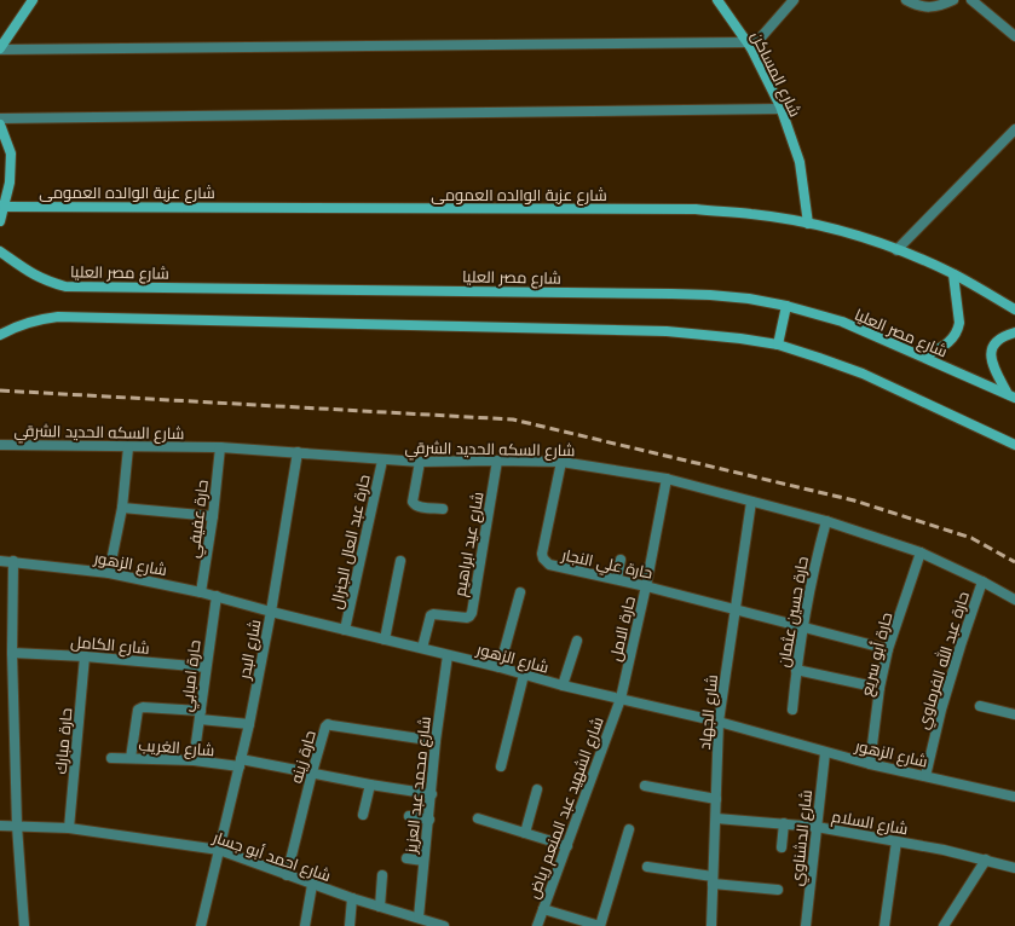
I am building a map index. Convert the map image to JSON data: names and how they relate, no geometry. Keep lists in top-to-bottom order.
{
  "streets": {
    "street": [
      "شارع المساكن",
      "شارع عزبة الوالده العمومى",
      "شارع مصر العليا",
      "شارع السكه الحديد الشرقي",
      "حارة عفيفي",
      "حارة عبد العال الجنرال",
      "شارع عيد ابراهيم",
      "شارع الزهور",
      "حارة علي النجار",
      "حارة حسين عثمان",
      "حارة الامل",
      "شارع الكامل",
      "شارع البدر",
      "حارة أبو سريع",
      "حارة عبد الله الفرماوي",
      "حارة امبابي",
      "شارع الجهاد",
      "حارة مبارك",
      "شارع الغريب",
      "حارة زينه",
      "شارع محمد عبد العزيز",
      "شارع الشهيد عبد المنعم رياض",
      "شارع السلام",
      "شارع الدشناوي",
      "شارع احمد أبو جسار"
    ]
  },
  "crossings": [
    ["شارع المساكن", "شارع عزبة الوالده العمومى"],
    ["شارع السكه الحديد الشرقي", "حارة عفيفي"],
    ["شارع السكه الحديد الشرقي", "حارة عبد العال الجنرال"],
    ["شارع السكه الحديد الشرقي", "شارع عيد ابراهيم"],
    ["شارع السكه الحديد الشرقي", "حارة علي النجار"],
    ["شارع السكه الحديد الشرقي", "حارة حسين عثمان"],
    ["شارع السكه الحديد الشرقي", "حارة الامل"],
    ["شارع السكه الحديد الشرقي", "شارع البدر"],
    ["شارع السكه الحديد الشرقي", "حارة أبو سريع"],
    ["شارع السكه الحديد الشرقي", "حارة عبد الله الفرماوي"],
    ["شارع السكه الحديد الشرقي", "شارع الجهاد"],
    ["حارة عفيفي", "شارع الزهور"],
    ["حارة عبد العال الجنرال", "شارع الزهور"],
    ["شارع عيد ابراهيم", "شارع الزهور"],
    ["شارع الزهور", "حارة الامل"],
    ["شارع الزهور", "شارع البدر"],
    ["شارع الزهور", "حارة أبو سريع"],
    ["شارع الزهور", "حارة عبد الله الفرماوي"],
    ["شارع الزهور", "حارة امبابي"],
    ["شارع الزهور", "شارع الجهاد"],
    ["شارع الزهور", "شارع محمد عبد العزيز"],
    ["شارع الزهور", "شارع الشهيد عبد المنعم رياض"],
    ["شارع الزهور", "شارع الدشناوي"],
    ["حارة علي النجار", "حارة حسين عثمان"],
    ["حارة علي النجار", "حارة الامل"],
    ["حارة علي النجار", "حارة أبو سريع"],
    ["حارة علي النجار", "شارع الجهاد"],
    ["حارة الامل", "شارع الشهيد عبد المنعم رياض"],
    ["شارع الكامل", "حارة امبابي"],
    ["شارع الكامل", "حارة مبارك"],
    ["شارع البدر", "شارع الغريب"],
    ["شارع البدر", "شارع احمد أبو جسار"],
    ["حارة امبابي", "شارع الغريب"],
    ["شارع الجهاد", "شارع السلام"],
    ["حارة مبارك", "شارع احمد أبو جسار"],
    ["شارع الغريب", "حارة زينه"],
    ["شارع الغريب", "شارع محمد عبد العزيز"],
    ["حارة زينه", "شارع محمد عبد العزيز"],
    ["حارة زينه", "شارع احمد أبو جسار"],
    ["شارع محمد عبد العزيز", "شارع احمد أبو جسار"],
    ["شارع السلام", "شارع الدشناوي"]
  ]
}
